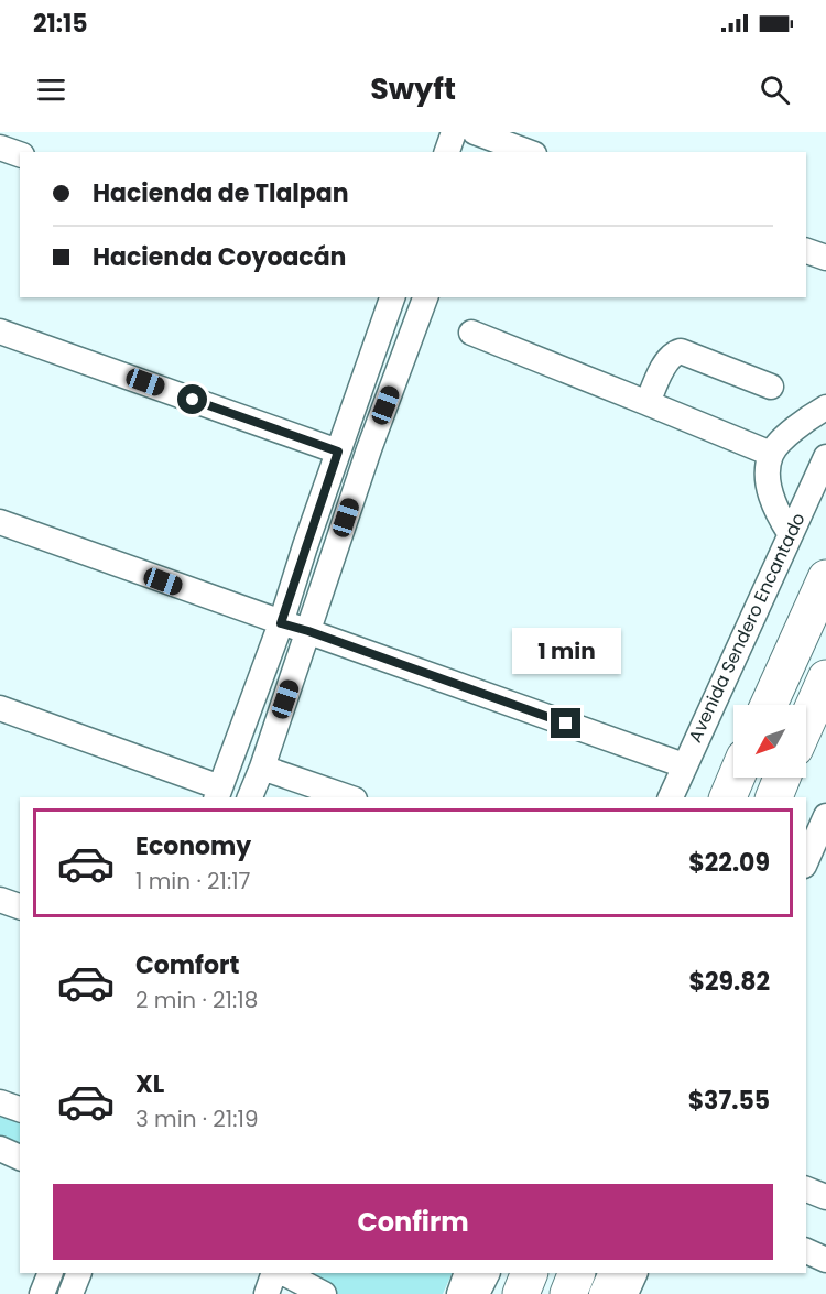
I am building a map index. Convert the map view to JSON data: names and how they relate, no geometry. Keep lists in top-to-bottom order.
{
  "streets": {
    "street": ["Avenida Sendero Encantado"]
  },
  "north": "bottom left",
  "page": {
    "status": "21:15",
    "header": "Swyft",
    "banner": ["Hacienda de Tlalpan", "Hacienda Coyoacán"],
    "bubble": "1 min",
    "list": [
      {
        "name": "Economy",
        "note": "1 min · 21:17",
        "value": "$22.09"
      },
      {
        "name": "Comfort",
        "note": "2 min · 21:18",
        "value": "$29.82"
      },
      {
        "name": "XL",
        "note": "3 min · 21:19",
        "value": "$37.55"
      }
    ],
    "buttons": "Confirm"
  }
}
